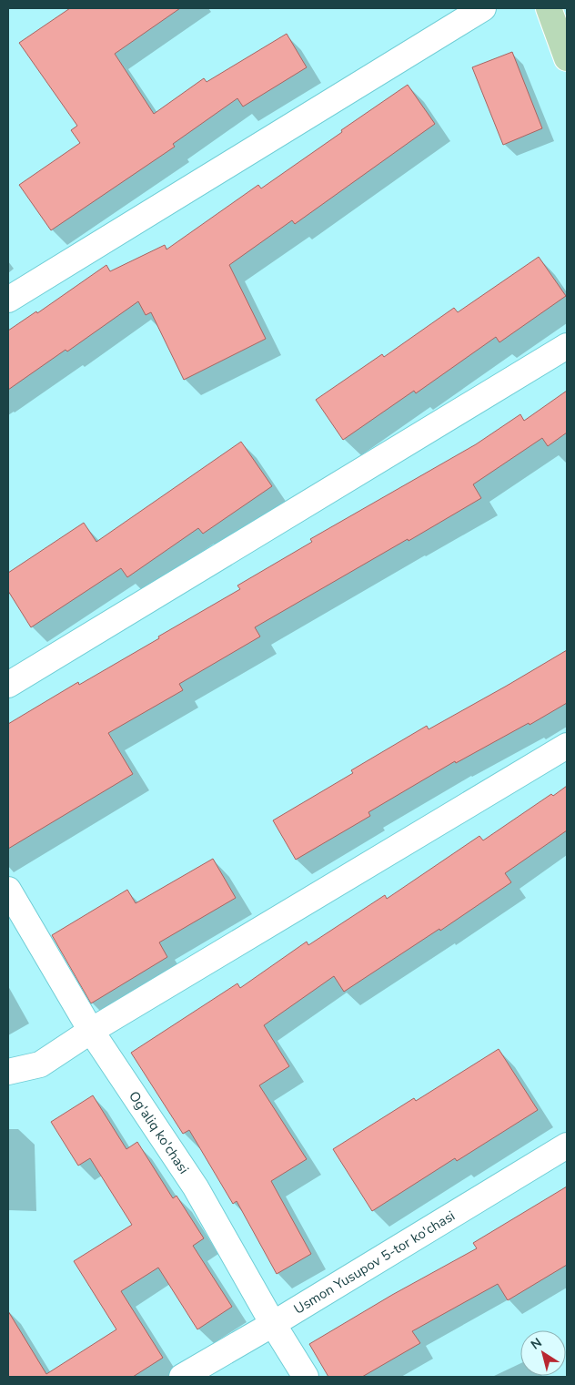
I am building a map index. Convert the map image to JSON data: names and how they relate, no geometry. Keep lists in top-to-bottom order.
{
  "streets": {
    "street": ["Og'aliq ko'chasi", "Usmon Yusupov 5-tor ko'chasi"]
  },
  "crossings": [
    ["Og'aliq ko'chasi", "Usmon Yusupov 5-tor ko'chasi"]
  ],
  "north": "top left"
}
